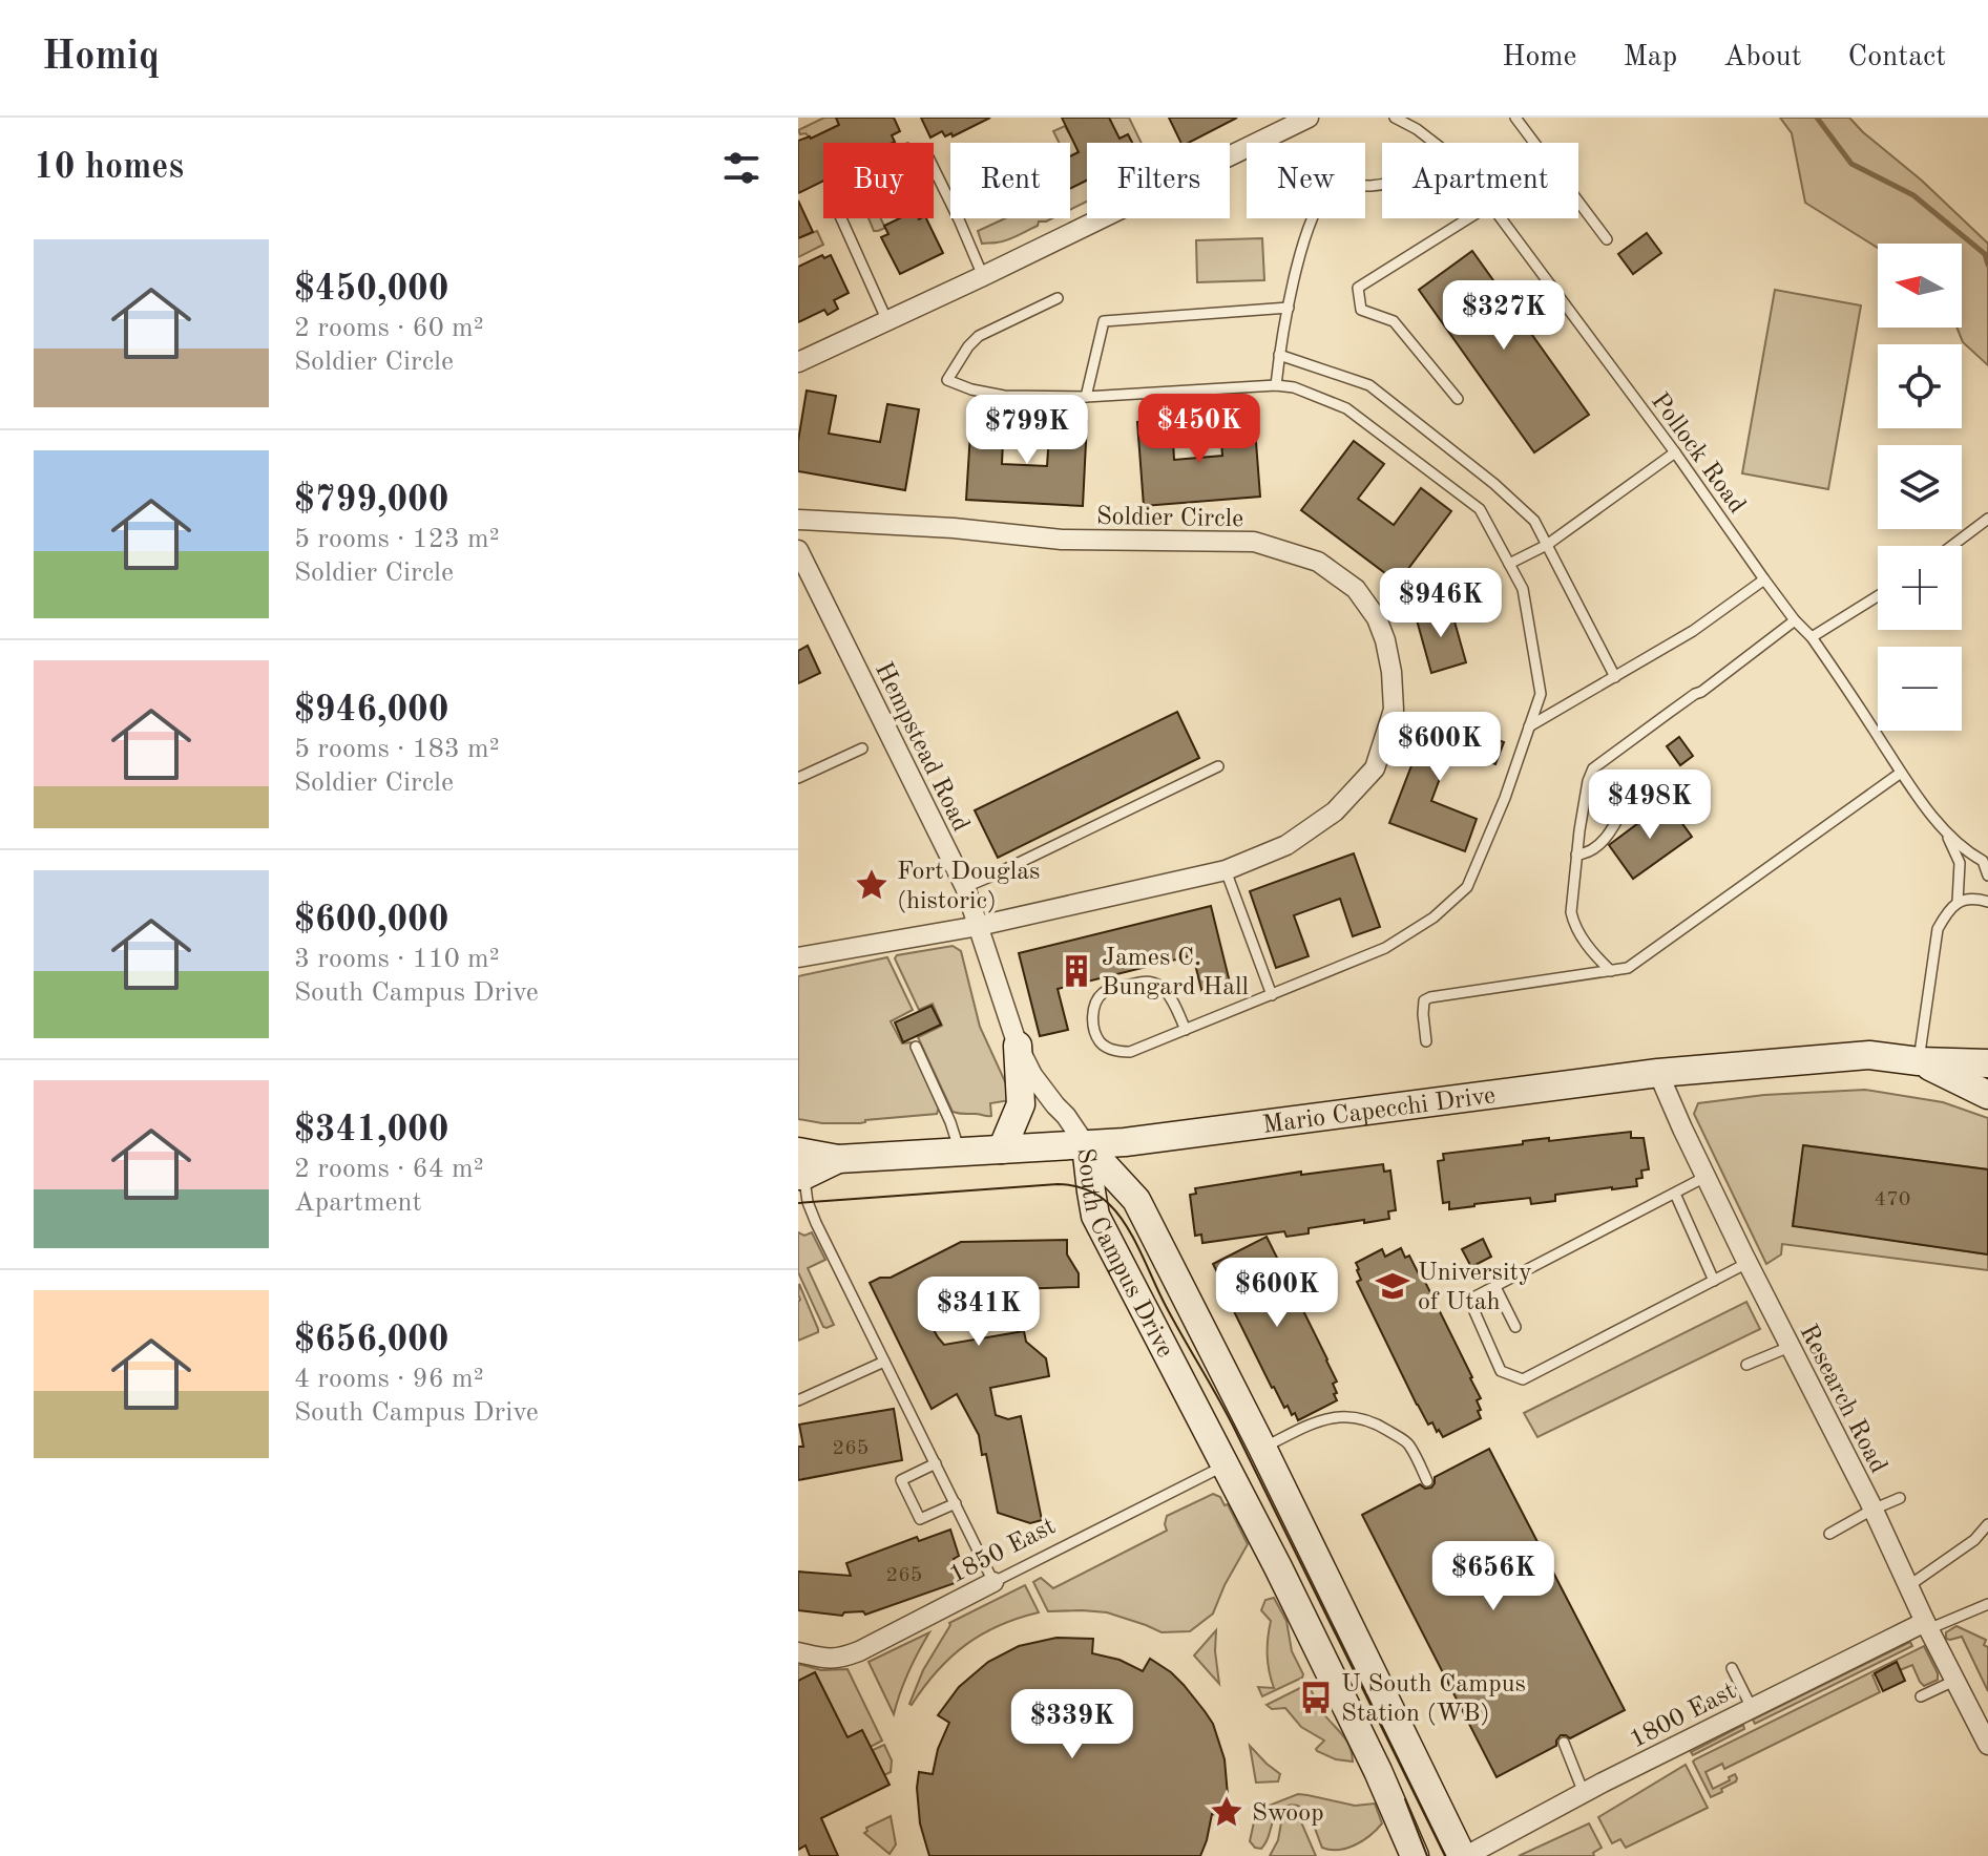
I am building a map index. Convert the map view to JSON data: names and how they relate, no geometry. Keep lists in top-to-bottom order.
{
  "streets": {
    "street": [
      "Soldier Circle",
      "Hempstead Road",
      "Mario Capecchi Drive",
      "South Campus Drive",
      "Research Road",
      "1850 East",
      "1800 East"
    ],
    "lane": ["Pollock Road"]
  },
  "crossings": [
    ["Soldier Circle", "Hempstead Road"],
    ["Hempstead Road", "Mario Capecchi Drive"],
    ["Hempstead Road", "South Campus Drive"],
    ["Mario Capecchi Drive", "South Campus Drive"],
    ["Mario Capecchi Drive", "Research Road"],
    ["South Campus Drive", "1850 East"],
    ["South Campus Drive", "1800 East"],
    ["Research Road", "1800 East"]
  ],
  "places": {
    "place": ["Fort Douglas (historic)", "Swoop"],
    "building": ["James C. Bungard Hall"],
    "school or university": ["University of Utah"],
    "bus stop": ["U South Campus Station (WB)"]
  },
  "house_numbers": ["470", "265", "265"],
  "north": "left",
  "page": {
    "header": "Homiq",
    "nav": [
      "Home",
      "Map",
      "About",
      "Contact"
    ],
    "heading": "10 homes",
    "chip": [
      "Buy",
      "Rent",
      "Filters",
      "New",
      "Apartment"
    ],
    "list": [
      {
        "name": "$450,000",
        "note": "2 rooms · 60 m² · Soldier Circle"
      },
      {
        "name": "$799,000",
        "note": "5 rooms · 123 m² · Soldier Circle"
      },
      {
        "name": "$946,000",
        "note": "5 rooms · 183 m² · Soldier Circle"
      },
      {
        "name": "$600,000",
        "note": "3 rooms · 110 m² · South Campus Drive"
      },
      {
        "name": "$341,000",
        "note": "2 rooms · 64 m² · Apartment"
      },
      {
        "name": "$656,000",
        "note": "4 rooms · 96 m² · South Campus Drive"
      }
    ],
    "map_buttons": ["+", "−"],
    "price": [
      "$327K",
      "$450K",
      "$799K",
      "$946K",
      "$600K",
      "$498K",
      "$600K",
      "$341K",
      "$656K",
      "$339K"
    ]
  }
}
